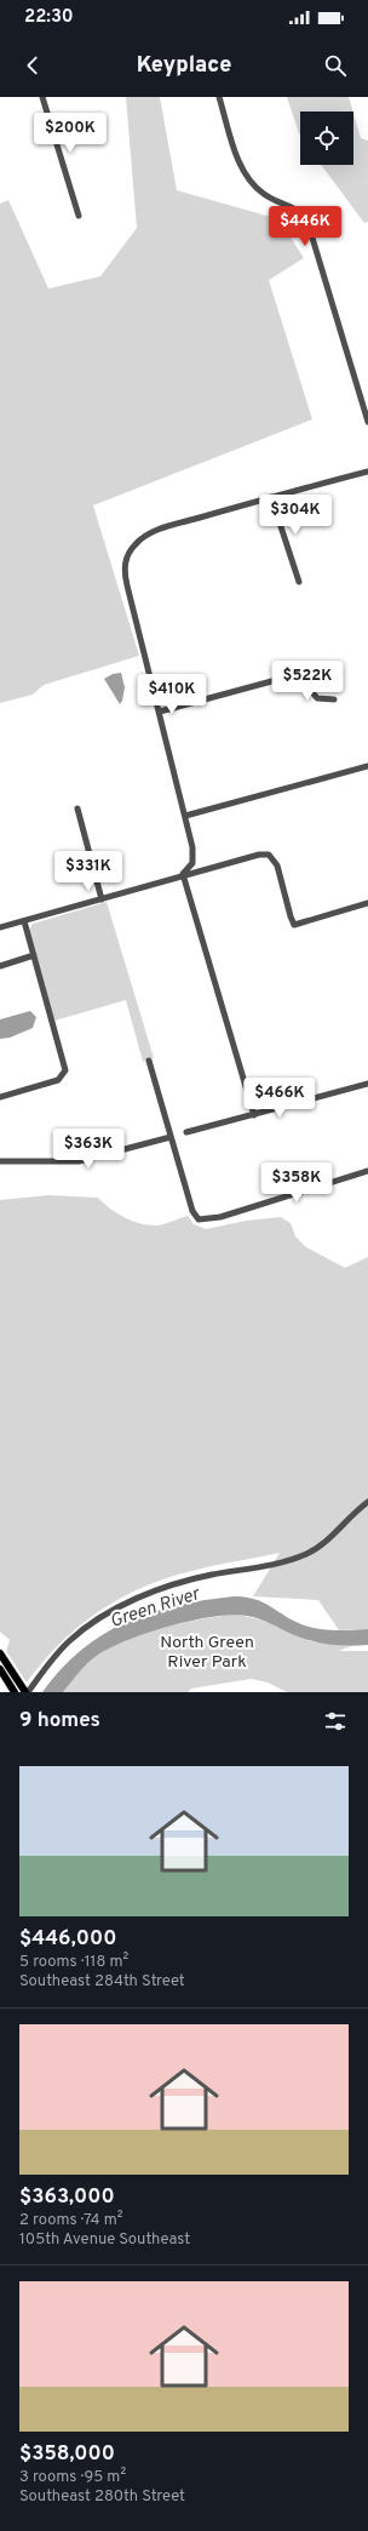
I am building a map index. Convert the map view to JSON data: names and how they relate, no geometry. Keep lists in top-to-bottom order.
{
  "water": ["Green River"],
  "parks": ["North Green River Park"],
  "page": {
    "status": "22:30",
    "header": "Keyplace",
    "price": [
      "$200K",
      "$446K",
      "$304K",
      "$522K",
      "$410K",
      "$331K",
      "$466K",
      "$363K",
      "$358K"
    ],
    "heading": "9 homes",
    "list": [
      {
        "name": "$446,000",
        "note": "5 rooms · 118 m² · Southeast 284th Street"
      },
      {
        "name": "$363,000",
        "note": "2 rooms · 74 m² · 105th Avenue Southeast"
      },
      {
        "name": "$358,000",
        "note": "3 rooms · 95 m² · Southeast 280th Street"
      }
    ]
  }
}
